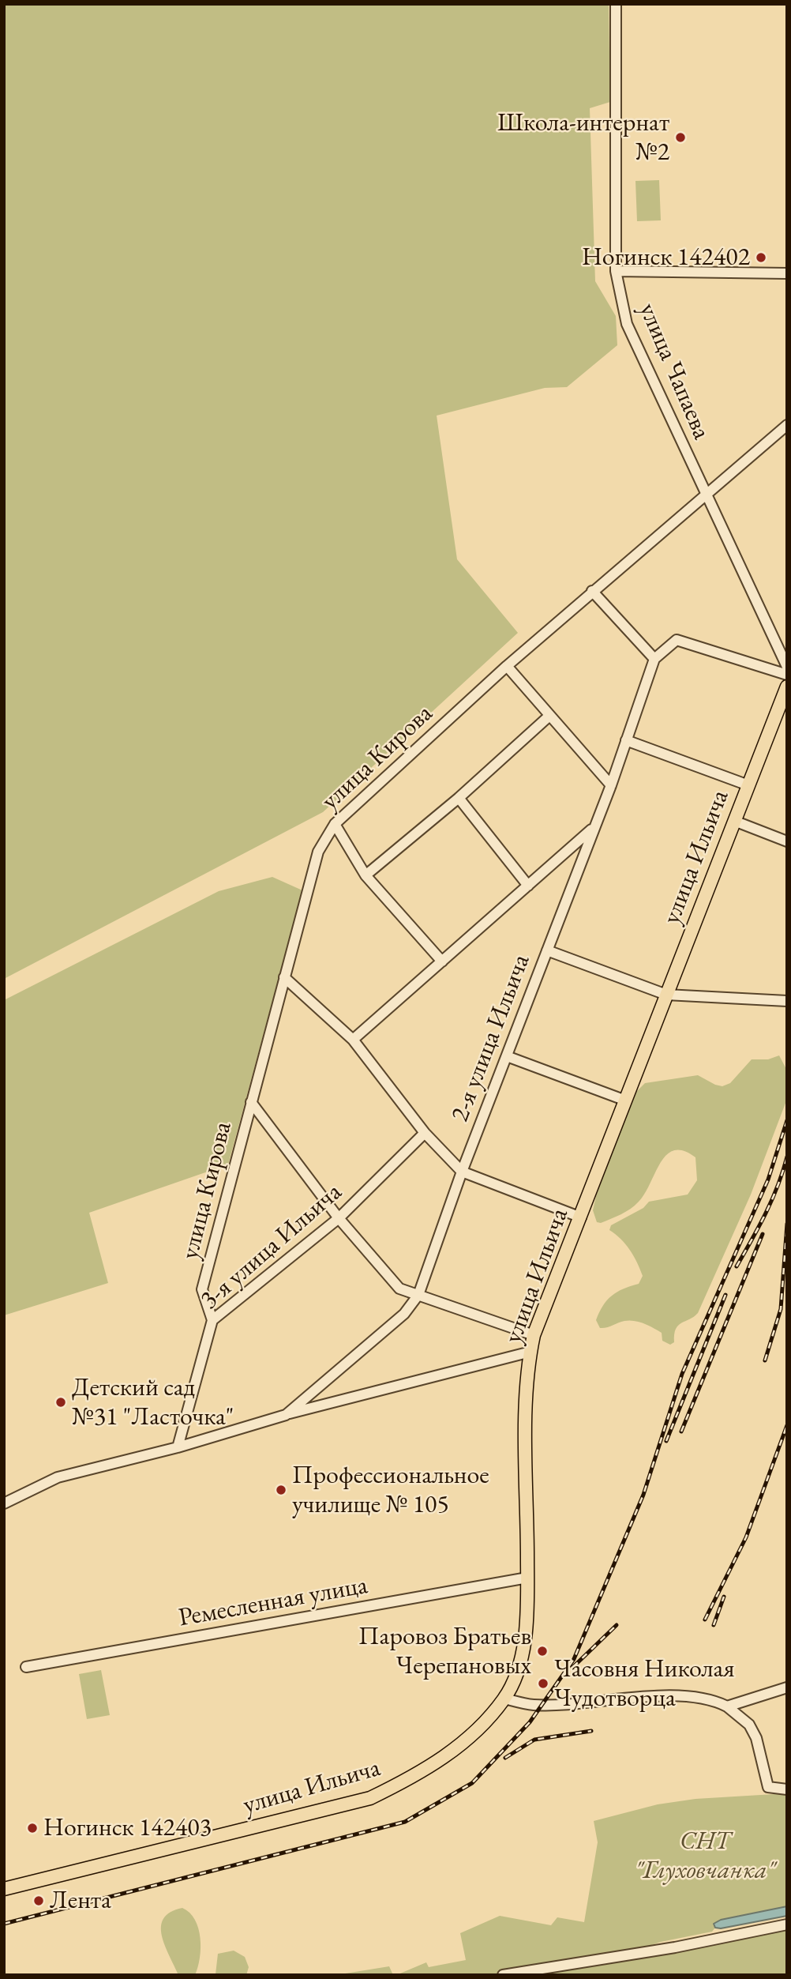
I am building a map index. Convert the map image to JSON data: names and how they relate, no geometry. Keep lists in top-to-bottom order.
{
  "streets": {
    "main road": ["улица Ильича"],
    "street": [
      "улица Чапаева",
      "улица Кирова",
      "2-я улица Ильича",
      "3-я улица Ильича",
      "Ремесленная улица"
    ]
  },
  "crossings": [
    ["улица Чапаева", "улица Кирова"],
    ["улица Кирова", "3-я улица Ильича"],
    ["улица Ильича", "Ремесленная улица"],
    ["2-я улица Ильича", "3-я улица Ильича"]
  ],
  "parks": ["СНТ \"Глуховчанка\""],
  "places": [
    "Школа-интернат №2",
    "Ногинск 142402",
    "Детский сад №31 \"Ласточка\"",
    "Профессиональное училище № 105",
    "Паровоз Братьев Черепановых",
    "Часовня Николая Чудотворца",
    "Ногинск 142403",
    "Лента"
  ]
}
